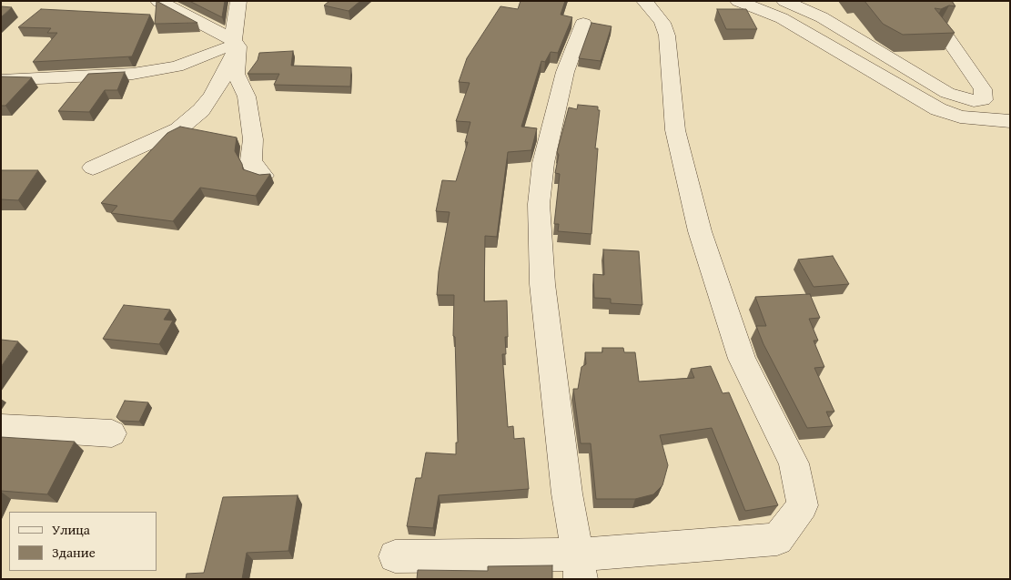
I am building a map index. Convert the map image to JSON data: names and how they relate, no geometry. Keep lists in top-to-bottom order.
{
  "legend": ["Улица", "Здание"]
}
